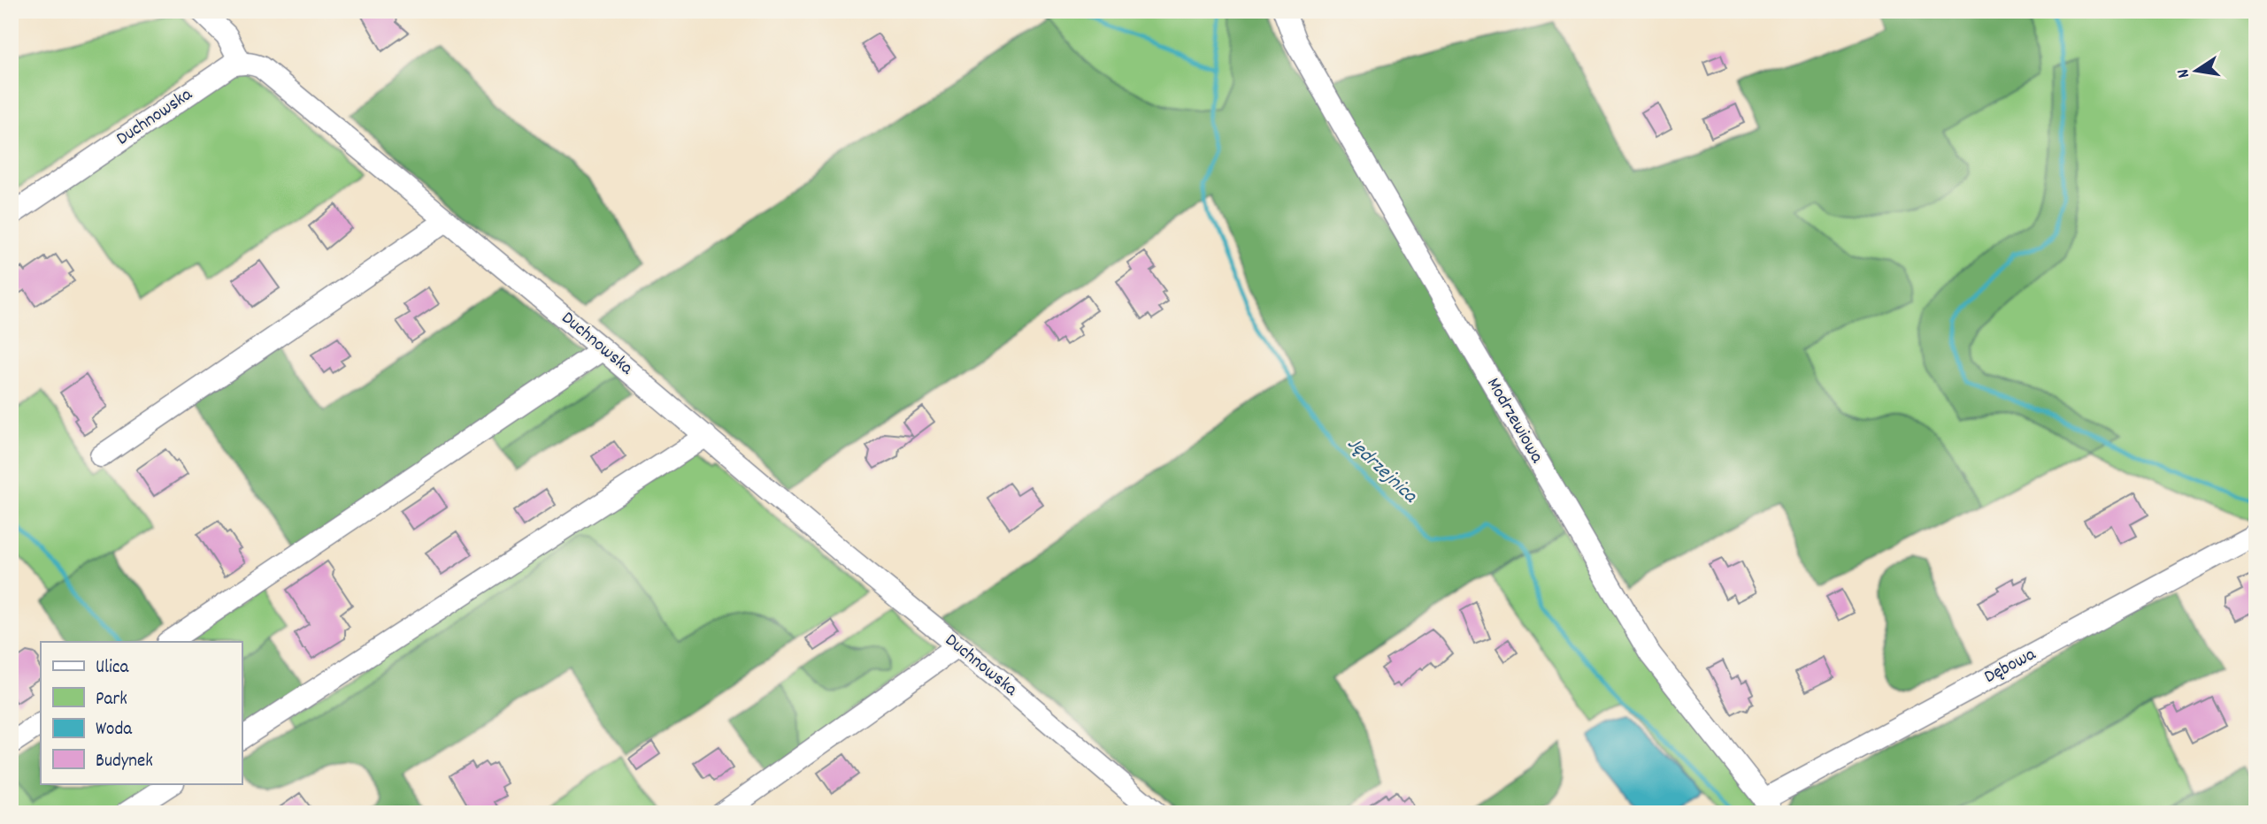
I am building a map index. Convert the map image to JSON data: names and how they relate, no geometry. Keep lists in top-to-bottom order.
{
  "streets": {
    "street": ["Duchnowska", "Modrzewiowa", "Dębowa"]
  },
  "crossings": [
    ["Modrzewiowa", "Dębowa"]
  ],
  "water": ["Jędrzejnica"],
  "legend": [
    "Ulica",
    "Park",
    "Woda",
    "Budynek"
  ],
  "north": "left"
}
